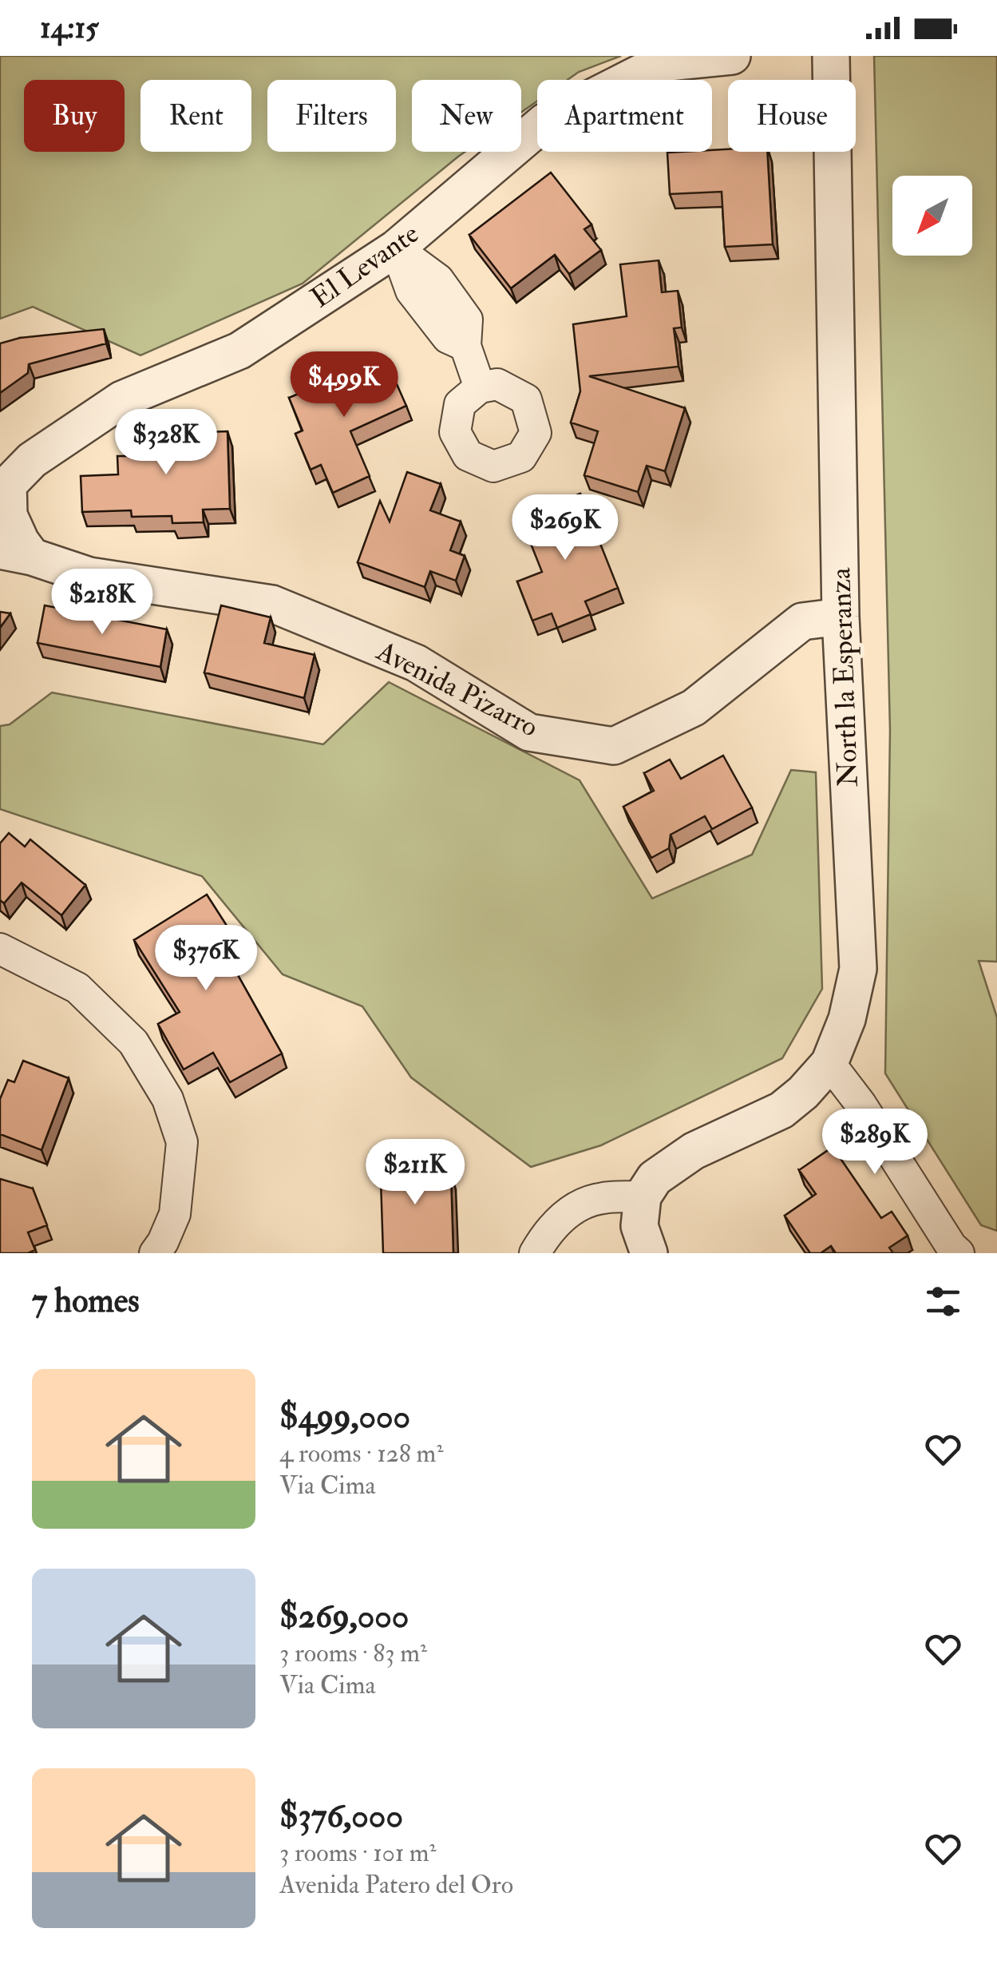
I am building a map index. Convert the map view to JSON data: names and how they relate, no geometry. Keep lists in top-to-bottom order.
{
  "streets": {
    "street": ["El Levante", "North la Esperanza", "Avenida Pizarro"]
  },
  "crossings": [
    ["North la Esperanza", "Avenida Pizarro"]
  ],
  "north": "bottom left",
  "page": {
    "status": "14:15",
    "chip": [
      "Buy",
      "Rent",
      "Filters",
      "New",
      "Apartment",
      "House"
    ],
    "price": [
      "$499K",
      "$328K",
      "$269K",
      "$218K",
      "$376K",
      "$289K",
      "$211K"
    ],
    "heading": "7 homes",
    "list": [
      {
        "name": "$499,000",
        "note": "4 rooms · 128 m² · Via Cima"
      },
      {
        "name": "$269,000",
        "note": "3 rooms · 83 m² · Via Cima"
      },
      {
        "name": "$376,000",
        "note": "3 rooms · 101 m² · Avenida Patero del Oro"
      }
    ]
  }
}
